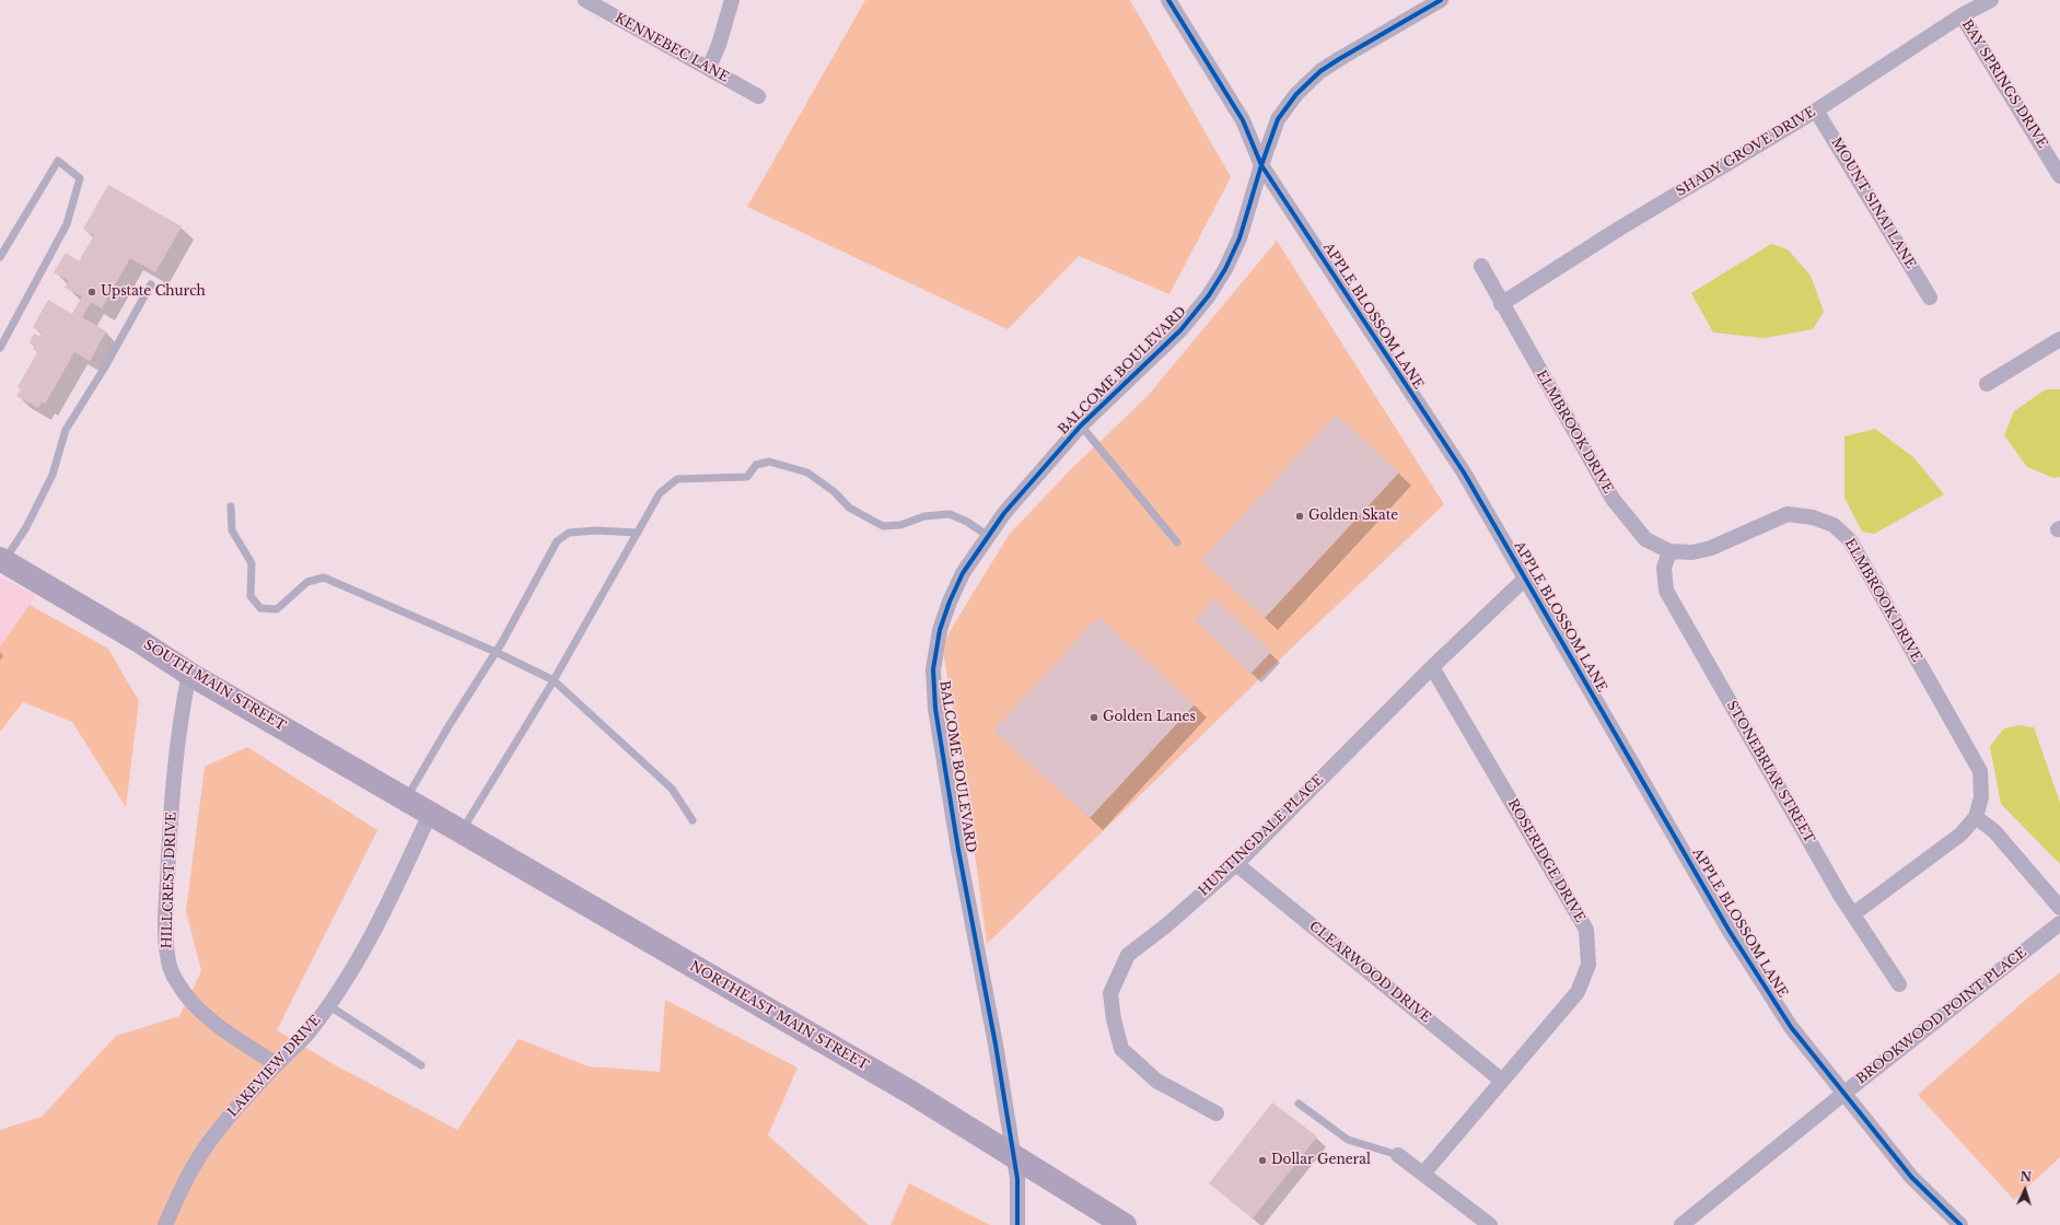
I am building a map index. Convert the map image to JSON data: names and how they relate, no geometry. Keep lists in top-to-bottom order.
{
  "streets": {
    "main road": ["SOUTH MAIN STREET", "NORTHEAST MAIN STREET"],
    "street": [
      "KENNEBEC LANE",
      "BAY SPRINGS DRIVE",
      "SHADY GROVE DRIVE",
      "MOUNT SINAI LANE",
      "APPLE BLOSSOM LANE",
      "BALCOME BOULEVARD",
      "ELMBROOK DRIVE",
      "STONEBRIAR STREET",
      "HUNTINGDALE PLACE",
      "ROSERIDGE DRIVE",
      "HILLCREST DRIVE",
      "CLEARWOOD DRIVE",
      "BROOKWOOD POINT PLACE",
      "LAKEVIEW DRIVE"
    ]
  },
  "crossings": [
    ["BAY SPRINGS DRIVE", "SHADY GROVE DRIVE"],
    ["SHADY GROVE DRIVE", "MOUNT SINAI LANE"],
    ["SHADY GROVE DRIVE", "ELMBROOK DRIVE"],
    ["APPLE BLOSSOM LANE", "BALCOME BOULEVARD"],
    ["APPLE BLOSSOM LANE", "HUNTINGDALE PLACE"],
    ["APPLE BLOSSOM LANE", "BROOKWOOD POINT PLACE"],
    ["BALCOME BOULEVARD", "NORTHEAST MAIN STREET"],
    ["ELMBROOK DRIVE", "STONEBRIAR STREET"],
    ["SOUTH MAIN STREET", "HILLCREST DRIVE"],
    ["SOUTH MAIN STREET", "NORTHEAST MAIN STREET"],
    ["SOUTH MAIN STREET", "LAKEVIEW DRIVE"],
    ["HUNTINGDALE PLACE", "ROSERIDGE DRIVE"],
    ["HUNTINGDALE PLACE", "CLEARWOOD DRIVE"],
    ["ROSERIDGE DRIVE", "CLEARWOOD DRIVE"],
    ["HILLCREST DRIVE", "LAKEVIEW DRIVE"],
    ["NORTHEAST MAIN STREET", "LAKEVIEW DRIVE"]
  ],
  "places": [
    "Upstate Church",
    "Golden Skate",
    "Golden Lanes",
    "Dollar General"
  ],
  "north": "top"
}
